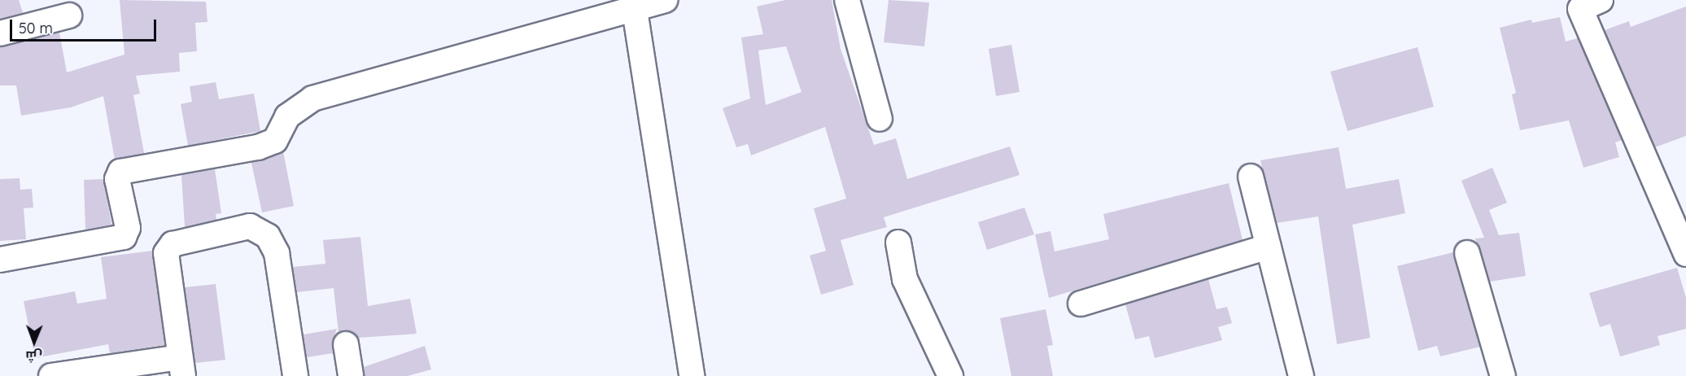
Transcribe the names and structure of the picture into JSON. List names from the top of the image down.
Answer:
{
  "scale_bar": "50 m",
  "north": "bottom"
}
